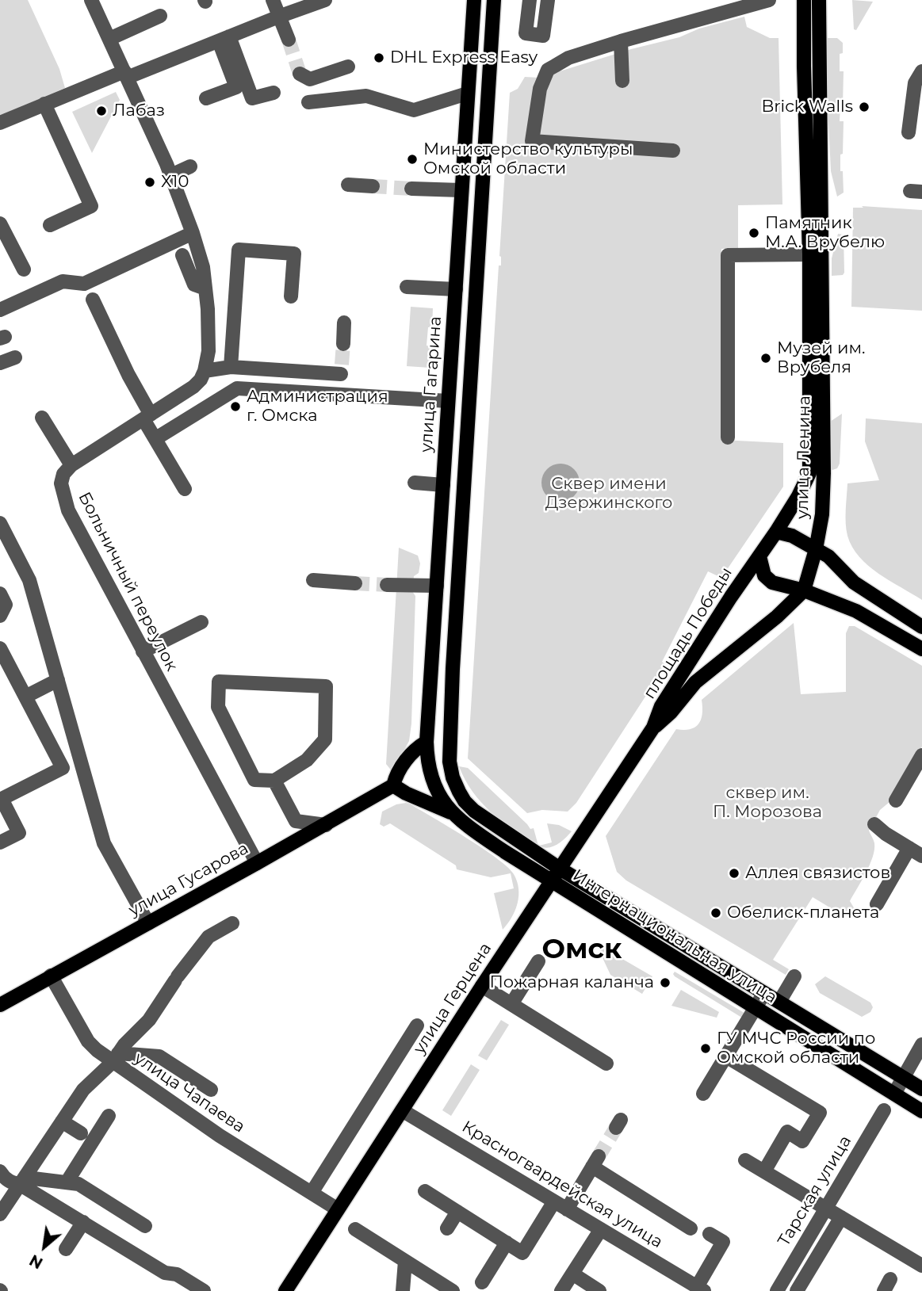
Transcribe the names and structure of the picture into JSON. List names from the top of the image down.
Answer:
{
  "streets": {
    "main road": [
      "улица Гагарина",
      "улица Ленина",
      "площадь Победы",
      "улица Гусарова",
      "Интернациональная улица",
      "улица Герцена"
    ],
    "street": [
      "Больничный переулок",
      "улица Чапаева",
      "Красногвардейская улица",
      "Тарская улица"
    ]
  },
  "crossings": [
    ["улица Гагарина", "Интернациональная улица"],
    ["улица Ленина", "площадь Победы"],
    ["Больничный переулок", "улица Гусарова"],
    ["площадь Победы", "улица Герцена"],
    ["улица Гусарова", "улица Чапаева"],
    ["Интернациональная улица", "улица Герцена"],
    ["улица Герцена", "улица Чапаева"],
    ["улица Герцена", "Красногвардейская улица"]
  ],
  "districts": ["Омск"],
  "parks": ["Сквер имени Дзержинского", "сквер им. П. Морозова"],
  "places": [
    "DHL Express Easy",
    "Brick Walls",
    "Лабаз",
    "Министерство культуры Омской области",
    "Х10",
    "Памятник М.А. Врубелю",
    "Музей им. Врубеля",
    "Администрация г. Омска",
    "Аллея связистов",
    "Обелиск-планета",
    "Пожарная каланча",
    "ГУ МЧС России по Омской области"
  ],
  "north": "bottom left"
}
